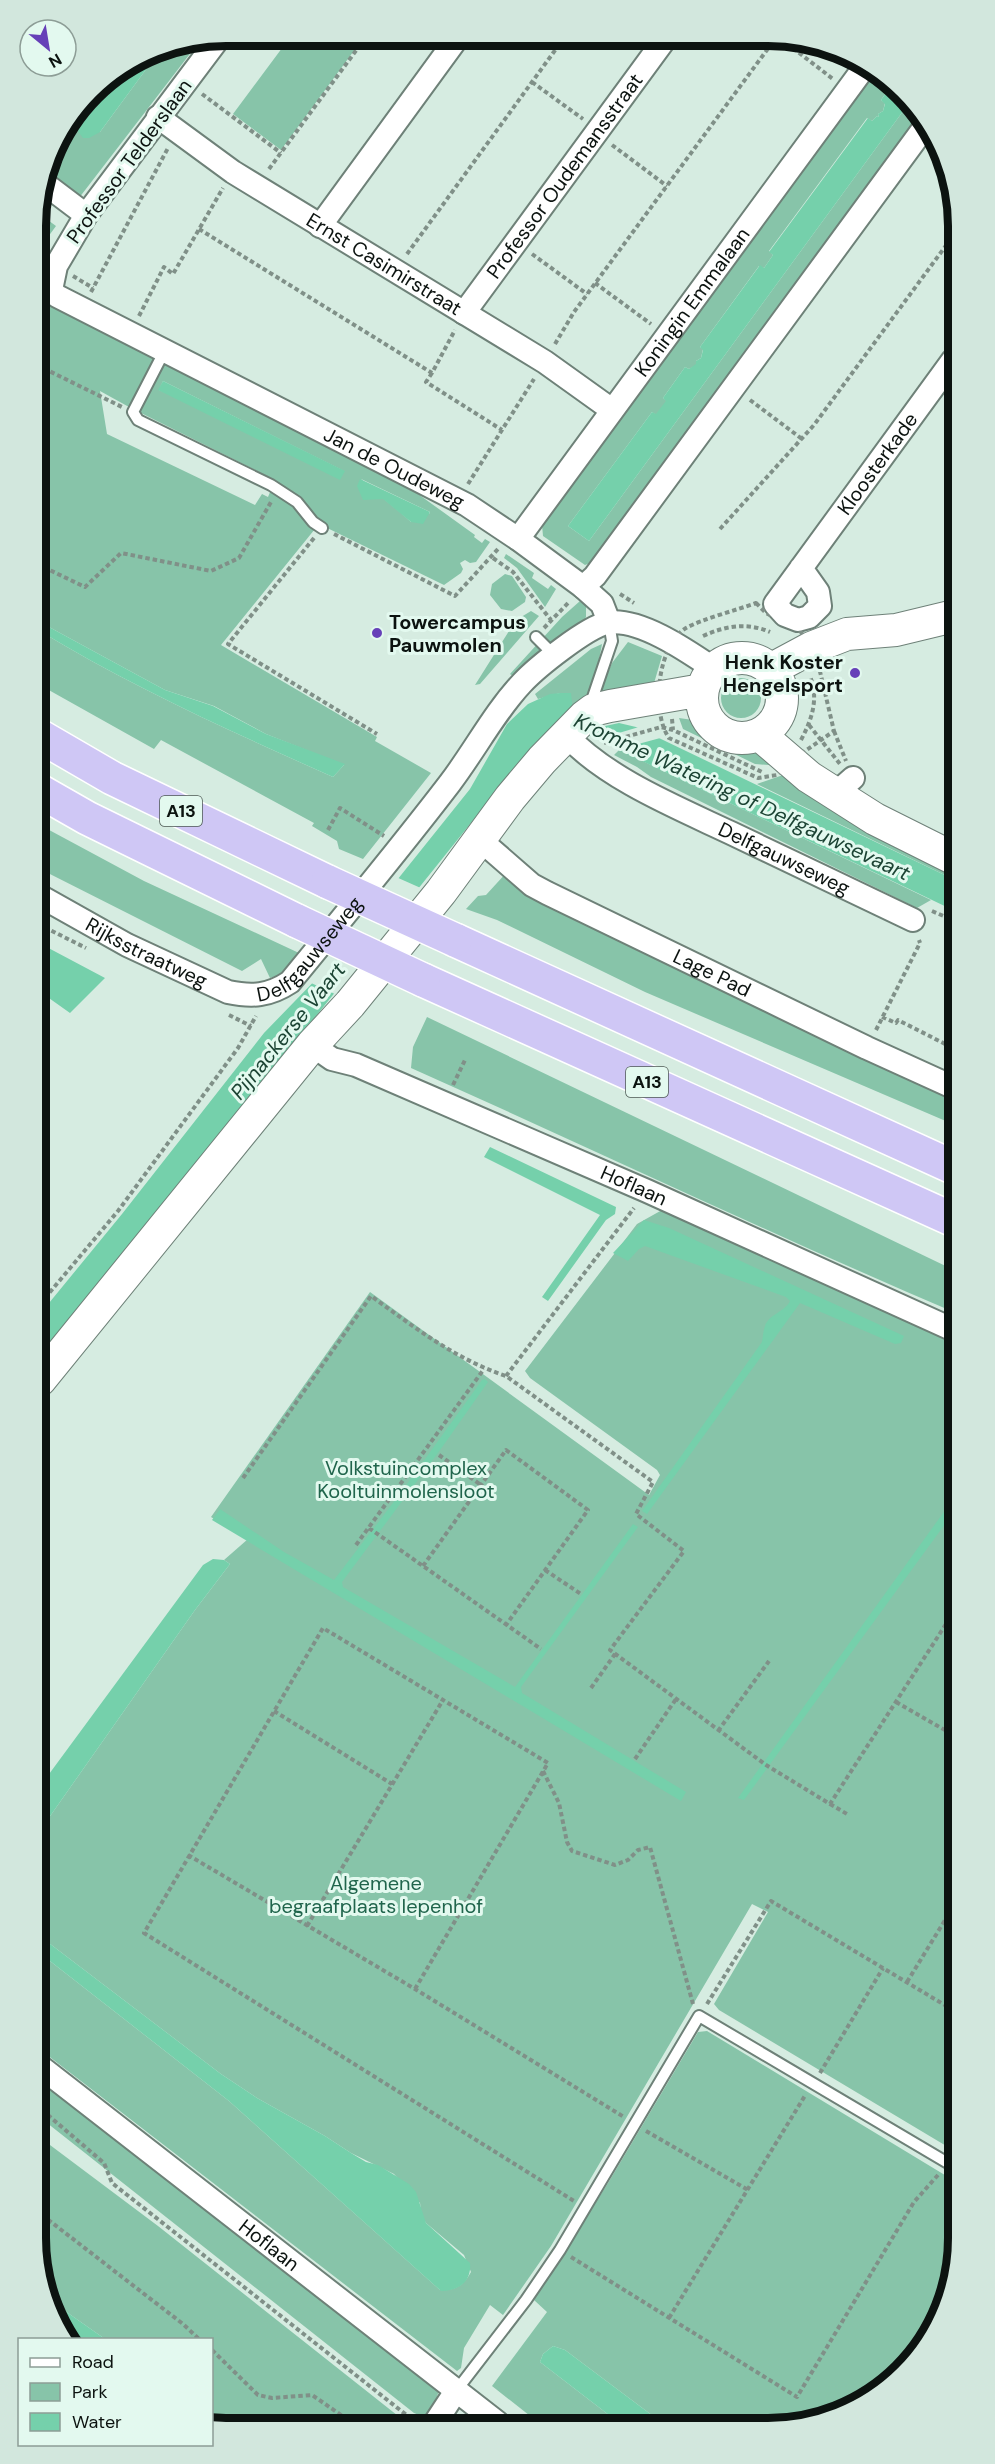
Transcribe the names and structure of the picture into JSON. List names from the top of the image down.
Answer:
{
  "streets": {
    "highway": ["A13"],
    "street": [
      "Professor Telderslaan",
      "Professor Oudemansstraat",
      "Ernst Casimirstraat",
      "Koningin Emmalaan",
      "Kloosterkade",
      "Jan de Oudeweg",
      "Delfgauwseweg",
      "Rijksstraatweg",
      "Lage Pad",
      "Hoflaan"
    ]
  },
  "crossings": [
    ["Professor Telderslaan", "Ernst Casimirstraat"],
    ["Professor Telderslaan", "Jan de Oudeweg"],
    ["Professor Oudemansstraat", "Ernst Casimirstraat"],
    ["Ernst Casimirstraat", "Koningin Emmalaan"],
    ["Koningin Emmalaan", "Jan de Oudeweg"],
    ["Jan de Oudeweg", "Delfgauwseweg"],
    ["Delfgauwseweg", "Rijksstraatweg"]
  ],
  "water": ["Kromme Watering of Delfgauwsevaart", "Pijnackerse Vaart"],
  "parks": ["Volkstuincomplex Kooltuinmolensloot", "Algemene begraafplaats Iepenhof"],
  "places": ["Towercampus Pauwmolen", "Henk Koster Hengelsport"],
  "legend": ["Road", "Park", "Water"],
  "north": "bottom right"
}
